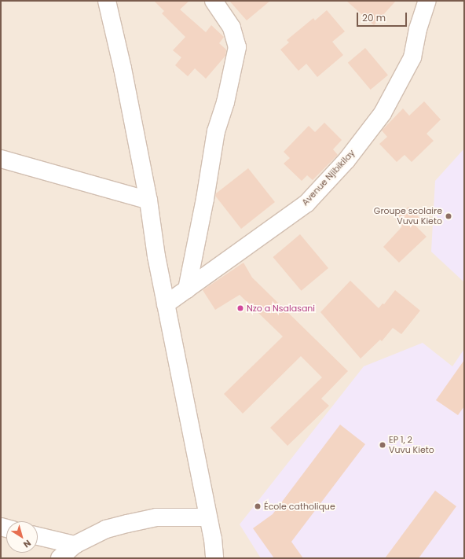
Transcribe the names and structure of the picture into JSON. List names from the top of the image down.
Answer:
{
  "streets": {
    "street": ["Avenue Njibikilay"]
  },
  "places": [
    "Groupe scolaire Vuvu Kieto",
    "Nzo a Nsalasani",
    "EP 1, 2 Vuvu Kieto",
    "École catholique"
  ],
  "scale_bar": "20 m",
  "north": "bottom right"
}
